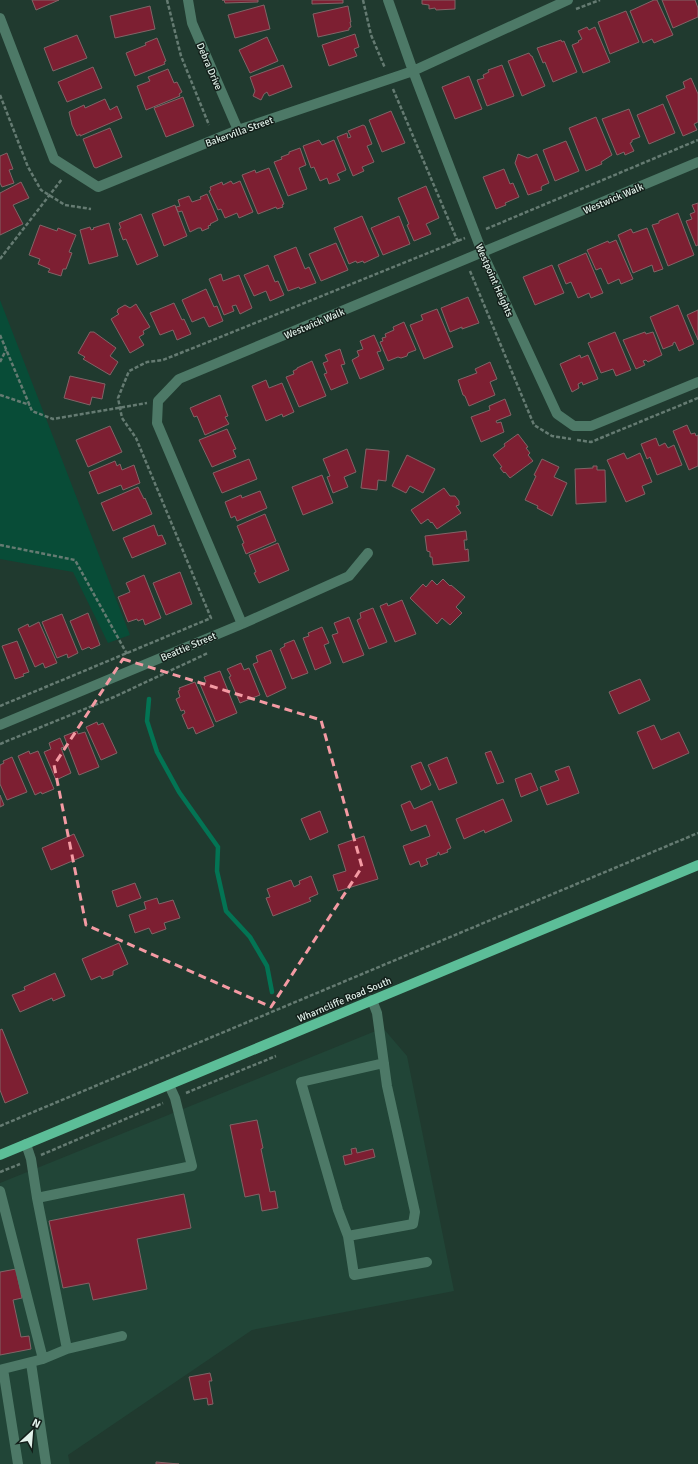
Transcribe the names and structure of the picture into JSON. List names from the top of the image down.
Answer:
{
  "streets": {
    "main road": ["Wharncliffe Road South"],
    "street": [
      "Debra Drive",
      "Bakervilla Street",
      "Westwick Walk",
      "Westpoint Heights",
      "Beattie Street"
    ]
  },
  "crossings": [
    ["Debra Drive", "Bakervilla Street"],
    ["Bakervilla Street", "Westpoint Heights"],
    ["Westwick Walk", "Westpoint Heights"]
  ],
  "north": "top right"
}
